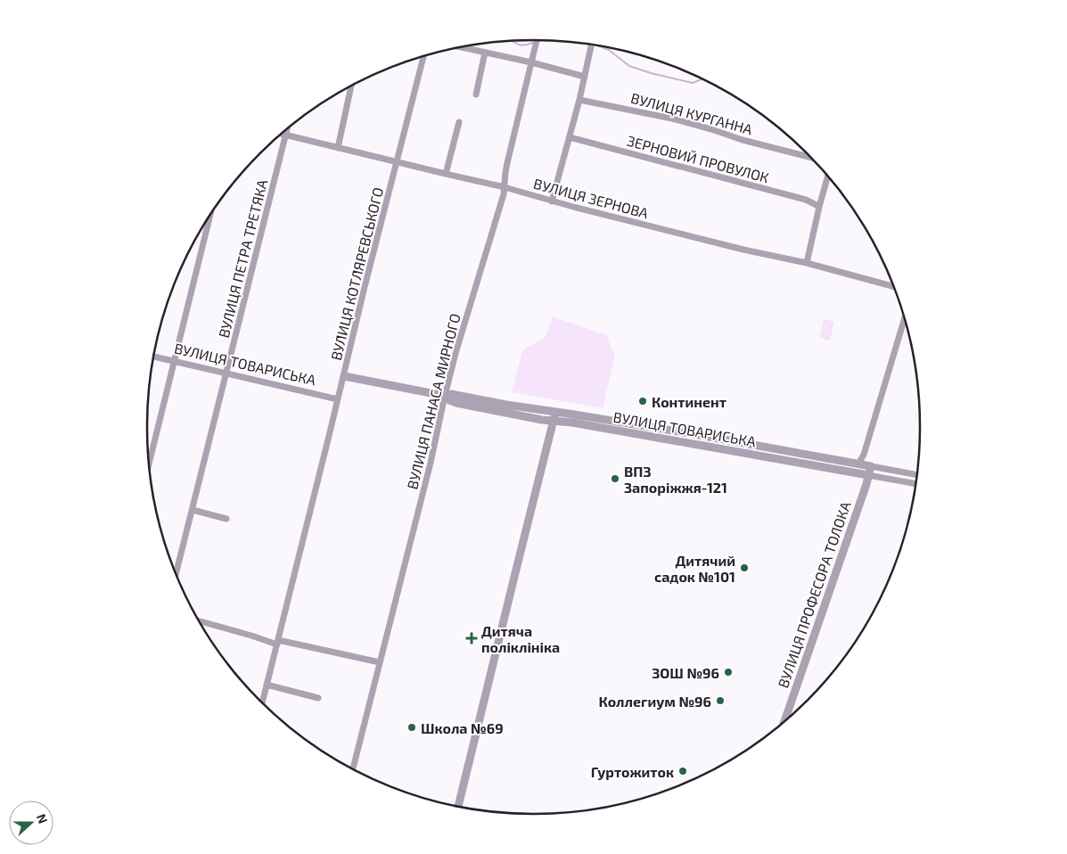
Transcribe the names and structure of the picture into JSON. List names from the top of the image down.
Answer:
{
  "streets": {
    "street": [
      "ВУЛИЦЯ КУРГАННА",
      "ЗЕРНОВИЙ ПРОВУЛОК",
      "ВУЛИЦЯ ЗЕРНОВА",
      "ВУЛИЦЯ ПЕТРА ТРЕТЯКА",
      "ВУЛИЦЯ КОТЛЯРЕВСЬКОГО",
      "ВУЛИЦЯ ТОВАРИСЬКА",
      "ВУЛИЦЯ ПАНАСА МИРНОГО",
      "ВУЛИЦЯ ПРОФЕСОРА ТОЛОКА"
    ]
  },
  "crossings": [
    ["ВУЛИЦЯ ЗЕРНОВА", "ВУЛИЦЯ ПЕТРА ТРЕТЯКА"],
    ["ВУЛИЦЯ ЗЕРНОВА", "ВУЛИЦЯ КОТЛЯРЕВСЬКОГО"],
    ["ВУЛИЦЯ ЗЕРНОВА", "ВУЛИЦЯ ПАНАСА МИРНОГО"],
    ["ВУЛИЦЯ ПЕТРА ТРЕТЯКА", "ВУЛИЦЯ ТОВАРИСЬКА"],
    ["ВУЛИЦЯ КОТЛЯРЕВСЬКОГО", "ВУЛИЦЯ ТОВАРИСЬКА"],
    ["ВУЛИЦЯ ТОВАРИСЬКА", "ВУЛИЦЯ ПАНАСА МИРНОГО"],
    ["ВУЛИЦЯ ТОВАРИСЬКА", "ВУЛИЦЯ ПРОФЕСОРА ТОЛОКА"]
  ],
  "places": {
    "other": [
      "Континент",
      "ВПЗ Запоріжжя-121",
      "Дитячий садок №101",
      "ЗОШ №96",
      "Коллегиум №96",
      "Школа №69",
      "Гуртожиток"
    ],
    "health": ["Дитяча поліклініка"]
  },
  "north": "right"
}
